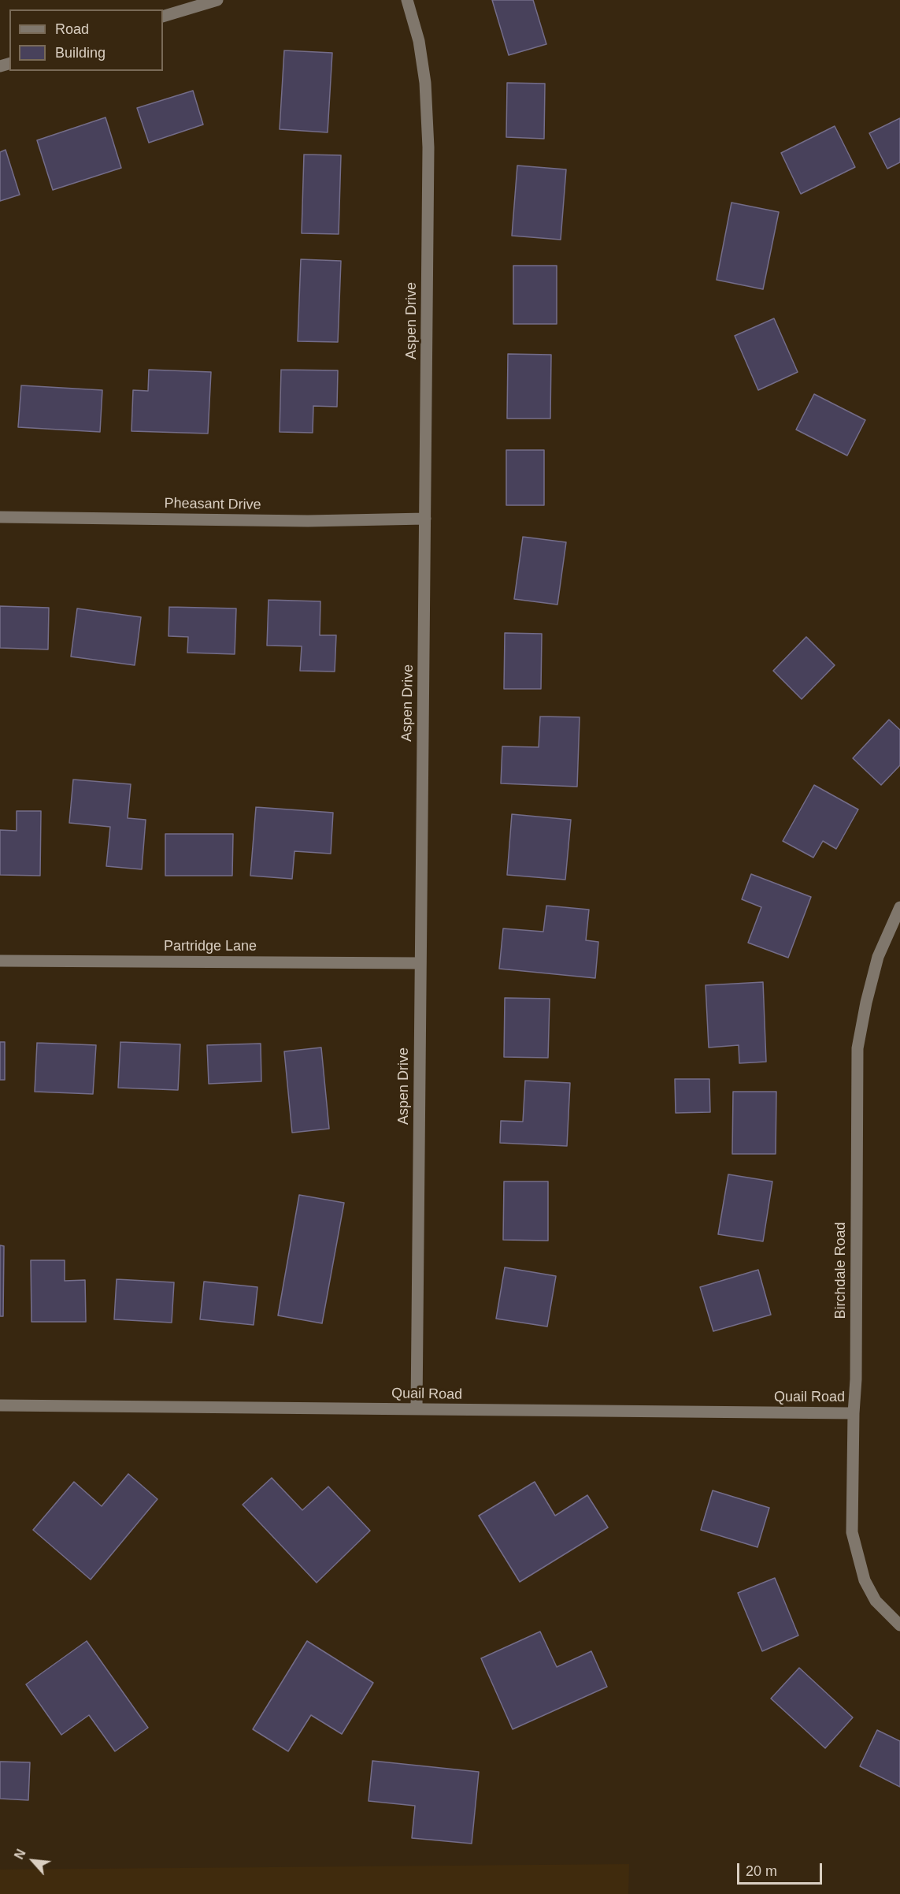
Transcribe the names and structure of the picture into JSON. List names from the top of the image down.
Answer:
{
  "streets": {
    "street": [
      "Aspen Drive",
      "Pheasant Drive",
      "Partridge Lane",
      "Birchdale Road",
      "Quail Road"
    ]
  },
  "crossings": [
    ["Aspen Drive", "Pheasant Drive"],
    ["Aspen Drive", "Partridge Lane"],
    ["Aspen Drive", "Quail Road"],
    ["Birchdale Road", "Quail Road"]
  ],
  "legend": ["Road", "Building"],
  "scale_bar": "20 m",
  "north": "top left"
}
